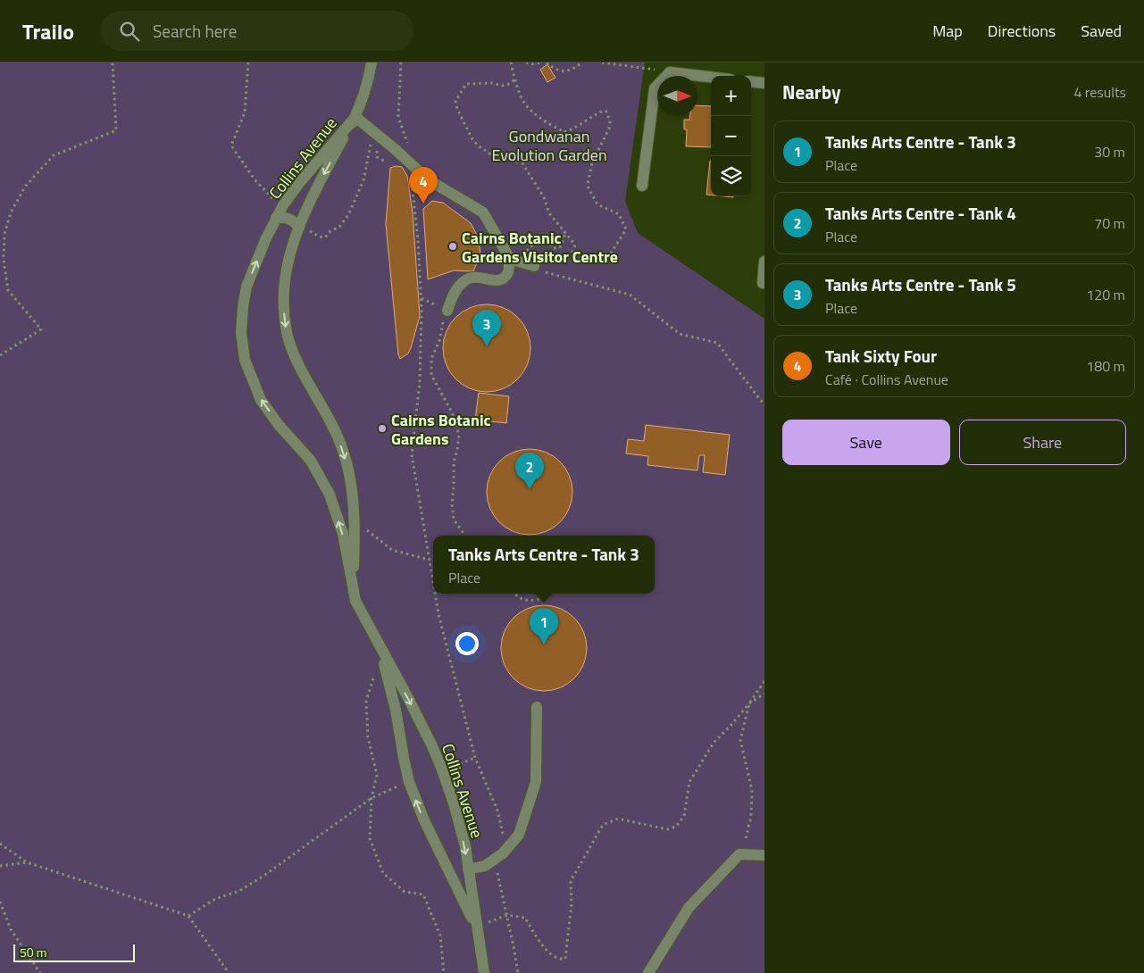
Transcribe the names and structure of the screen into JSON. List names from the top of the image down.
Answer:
{
  "streets": {
    "street": ["Collins Avenue"]
  },
  "parks": ["Gondwanan Evolution Garden"],
  "places": ["Cairns Botanic Gardens Visitor Centre", "Cairns Botanic Gardens"],
  "scale_bar": "50 m",
  "north": "right",
  "page": {
    "header": "Trailo",
    "search": "Search here",
    "nav": ["Map", "Directions", "Saved"],
    "heading": ["Nearby", "4 results"],
    "map_buttons": ["+", "−"],
    "list": [
      {
        "mark": "1",
        "name": "Tanks Arts Centre - Tank 3",
        "note": "Place",
        "value": "30 m"
      },
      {
        "mark": "2",
        "name": "Tanks Arts Centre - Tank 4",
        "note": "Place",
        "value": "70 m"
      },
      {
        "mark": "3",
        "name": "Tanks Arts Centre - Tank 5",
        "note": "Place",
        "value": "120 m"
      },
      {
        "mark": "4",
        "name": "Tank Sixty Four",
        "note": "Café · Collins Avenue",
        "value": "180 m"
      }
    ],
    "pins": [
      "4",
      "3",
      "2",
      "1"
    ],
    "buttons": ["Save", "Share"],
    "popup": ["Tanks Arts Centre - Tank 3", "Place"],
    "scale": "50 m"
  }
}
